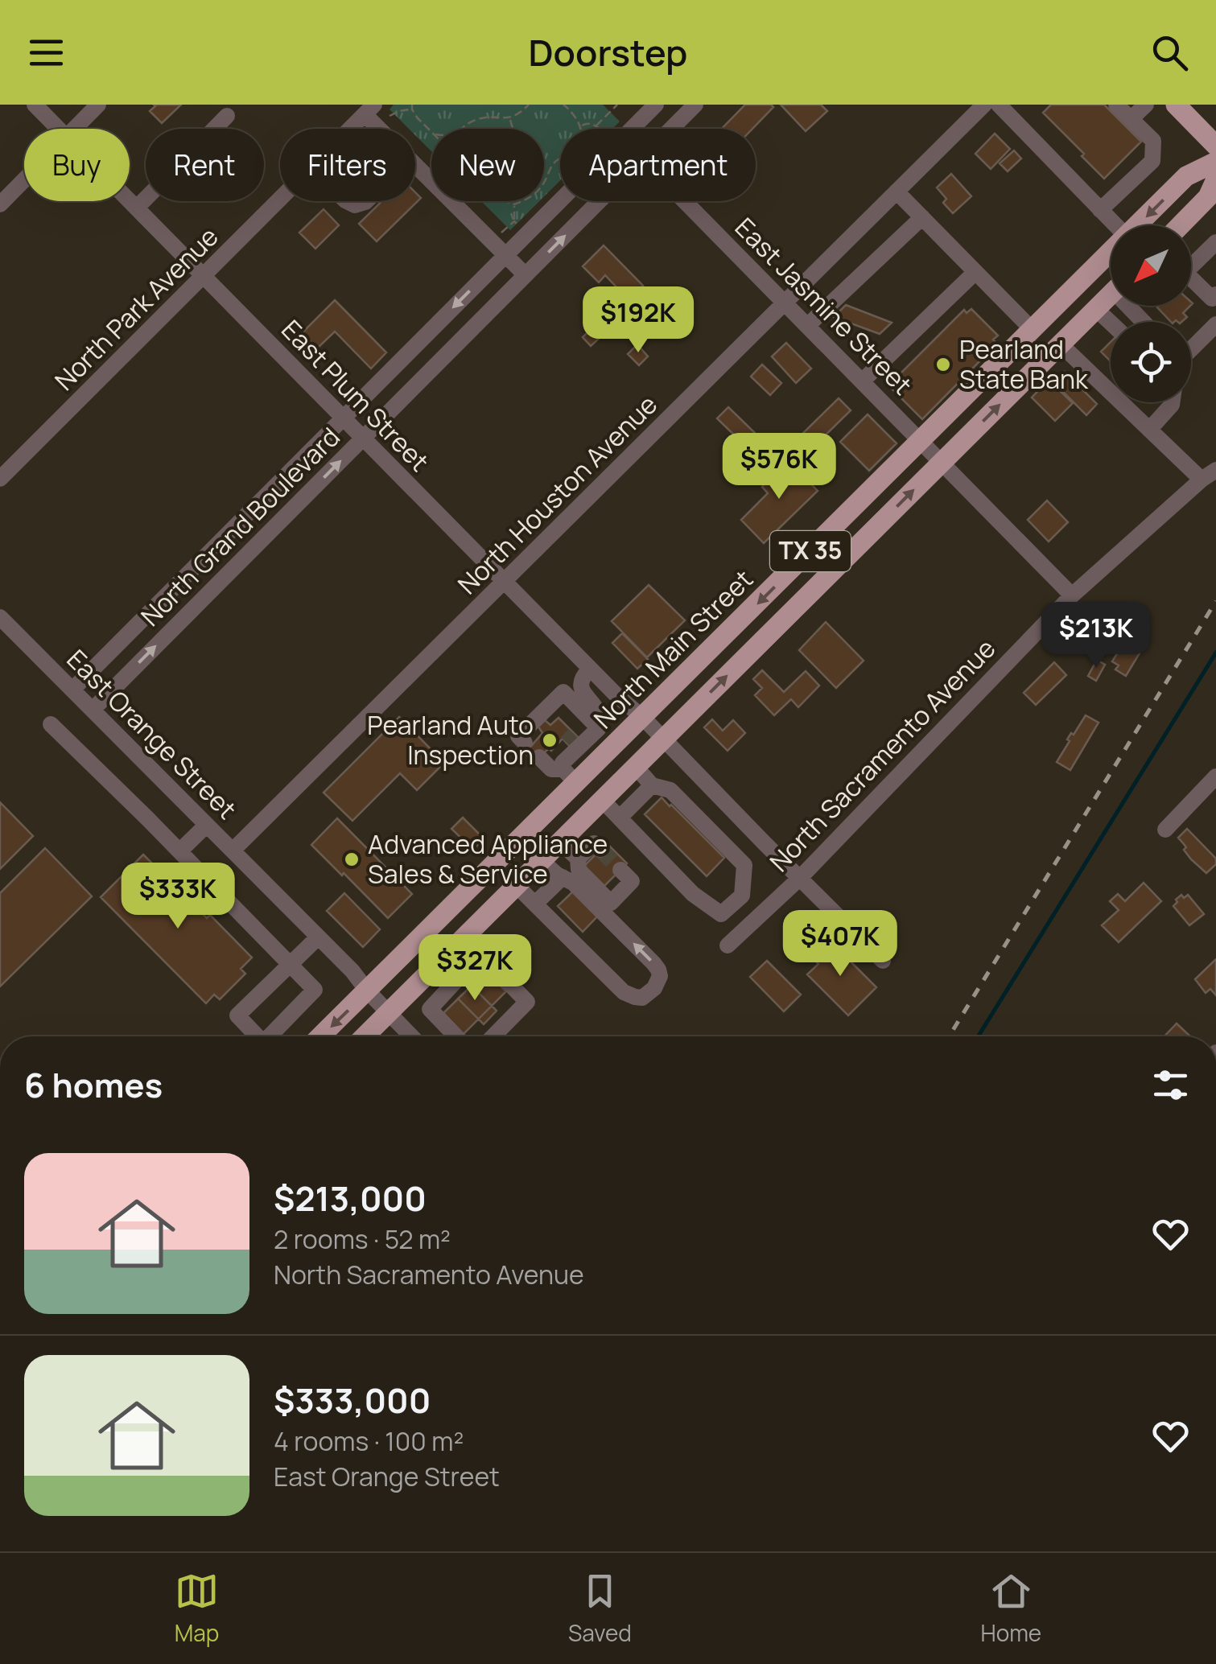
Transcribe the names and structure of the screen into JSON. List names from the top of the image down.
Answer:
{
  "streets": {
    "main road": ["TX 35", "North Main Street"],
    "street": [
      "East Jasmine Street",
      "North Park Avenue",
      "East Plum Street",
      "North Houston Avenue",
      "North Grand Boulevard",
      "East Orange Street",
      "North Sacramento Avenue"
    ]
  },
  "crossings": [
    ["East Jasmine Street", "North Houston Avenue"],
    ["East Jasmine Street", "TX 35"],
    ["East Jasmine Street", "North Main Street"],
    ["East Jasmine Street", "North Sacramento Avenue"],
    ["North Park Avenue", "East Plum Street"],
    ["East Plum Street", "North Houston Avenue"],
    ["East Plum Street", "North Grand Boulevard"],
    ["East Plum Street", "TX 35"],
    ["East Plum Street", "North Main Street"],
    ["East Plum Street", "North Sacramento Avenue"],
    ["North Houston Avenue", "East Orange Street"],
    ["North Grand Boulevard", "East Orange Street"],
    ["TX 35", "East Orange Street"],
    ["North Main Street", "East Orange Street"]
  ],
  "places": ["Pearland State Bank", "Pearland Auto Inspection", "Advanced Appliance Sales & Service"],
  "north": "bottom left",
  "page": {
    "header": "Doorstep",
    "chip": [
      "Buy",
      "Rent",
      "Filters",
      "New",
      "Apartment"
    ],
    "price": [
      "$192K",
      "$576K",
      "$213K",
      "$333K",
      "$407K",
      "$327K"
    ],
    "heading": "6 homes",
    "list": [
      {
        "name": "$213,000",
        "note": "2 rooms · 52 m² · North Sacramento Avenue"
      },
      {
        "name": "$333,000",
        "note": "4 rooms · 100 m² · East Orange Street"
      }
    ],
    "tabs": ["Map", "Saved", "Home"]
  }
}
